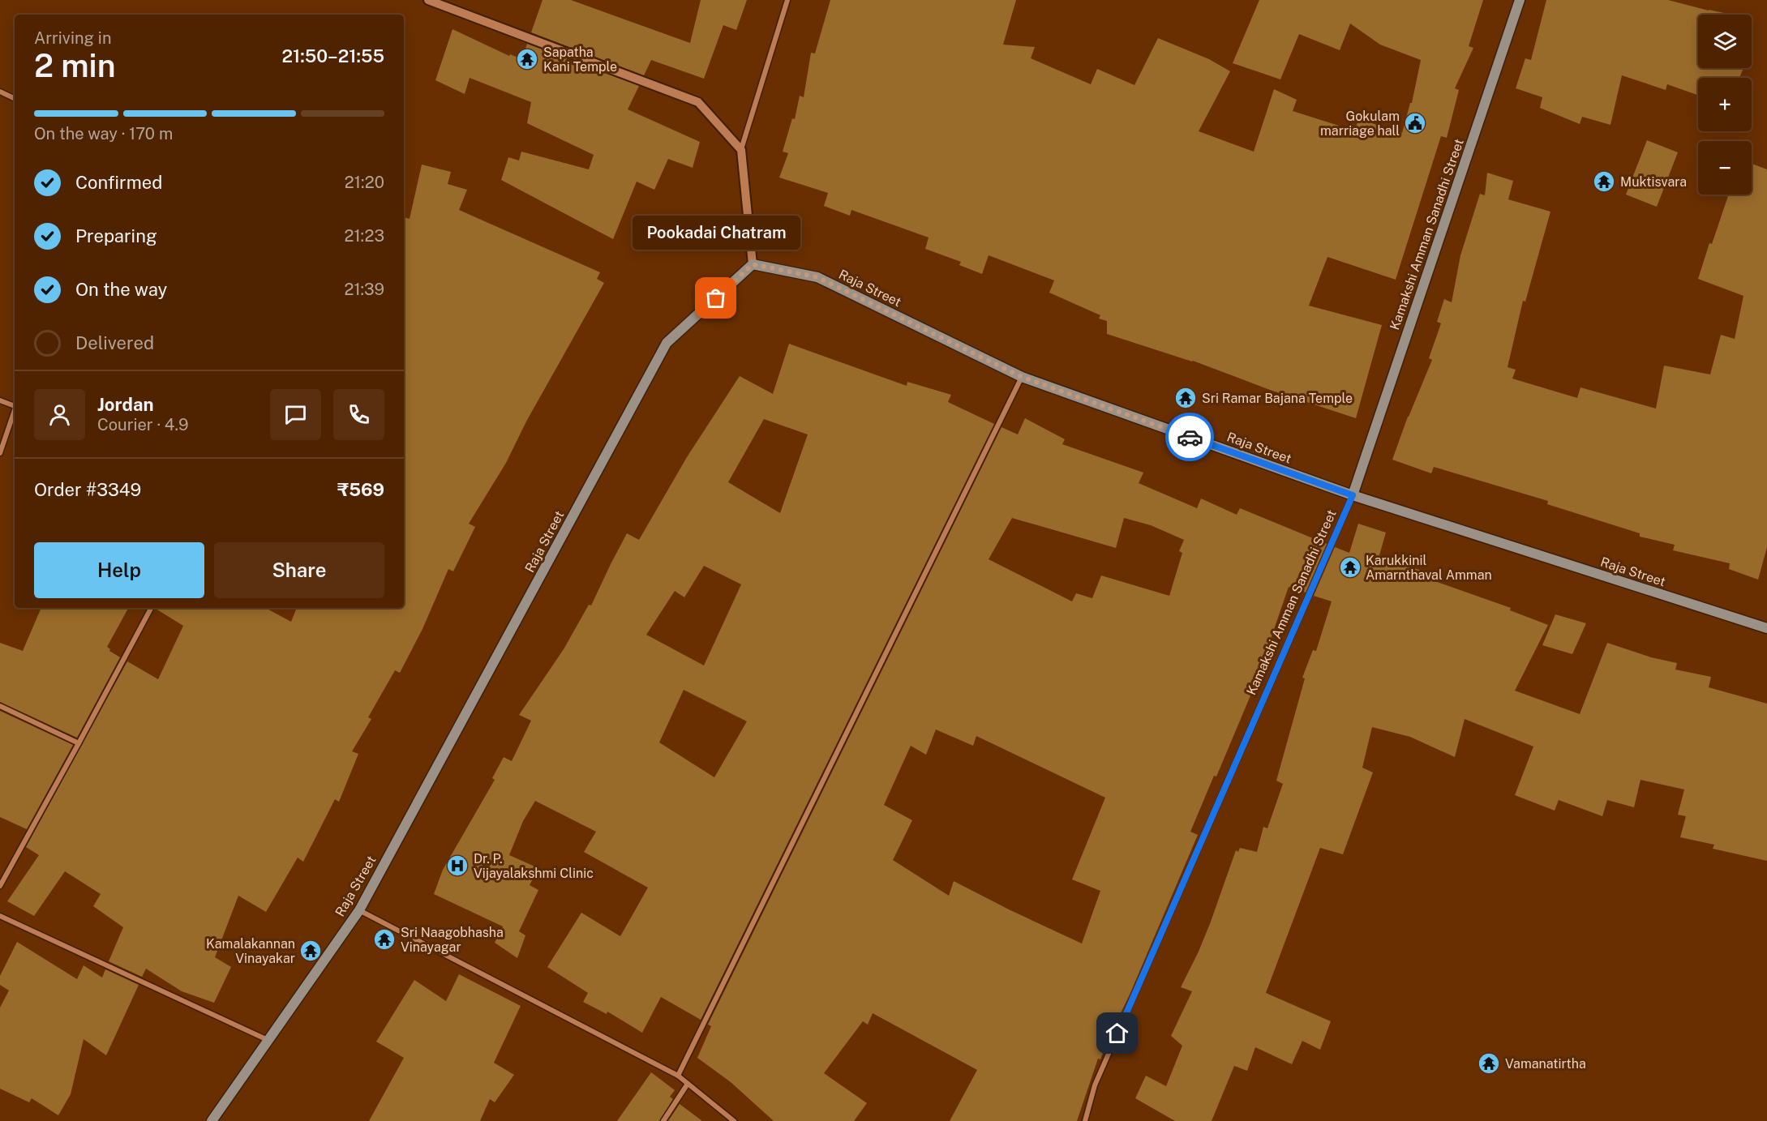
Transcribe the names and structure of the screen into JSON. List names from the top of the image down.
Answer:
{
  "streets": {
    "main road": ["Kamakshi Amman Sanadhi Street", "Raja Street"]
  },
  "crossings": [
    ["Kamakshi Amman Sanadhi Street", "Raja Street"]
  ],
  "places": {
    "temple": [
      "Sapatha Kani Temple",
      "Muktisvara",
      "Sri Ramar Bajana Temple",
      "Karukkinil Amarnthaval Amman",
      "Sri Naagobhasha Vinayagar",
      "Kamalakannan Vinayakar",
      "Vamanatirtha"
    ],
    "public building": ["Gokulam marriage hall"],
    "other": ["Pookadai Chatram"],
    "hospital": ["Dr. P. Vijayalakshmi Clinic"]
  },
  "page": {
    "map_buttons": ["+", "−"],
    "heading": ["2 min", "Arriving in", "21:50–21:55"],
    "panel": [
      "Jordan",
      "Courier · 4.9",
      "Order #3349",
      "₹569"
    ],
    "bar": "On the way · 170 m",
    "list": [
      ["Confirmed", "21:20"],
      ["Preparing", "21:23"],
      ["On the way", "21:39"],
      "Delivered"
    ],
    "bubble": "Pookadai Chatram",
    "buttons": ["Help", "Share"]
  }
}
